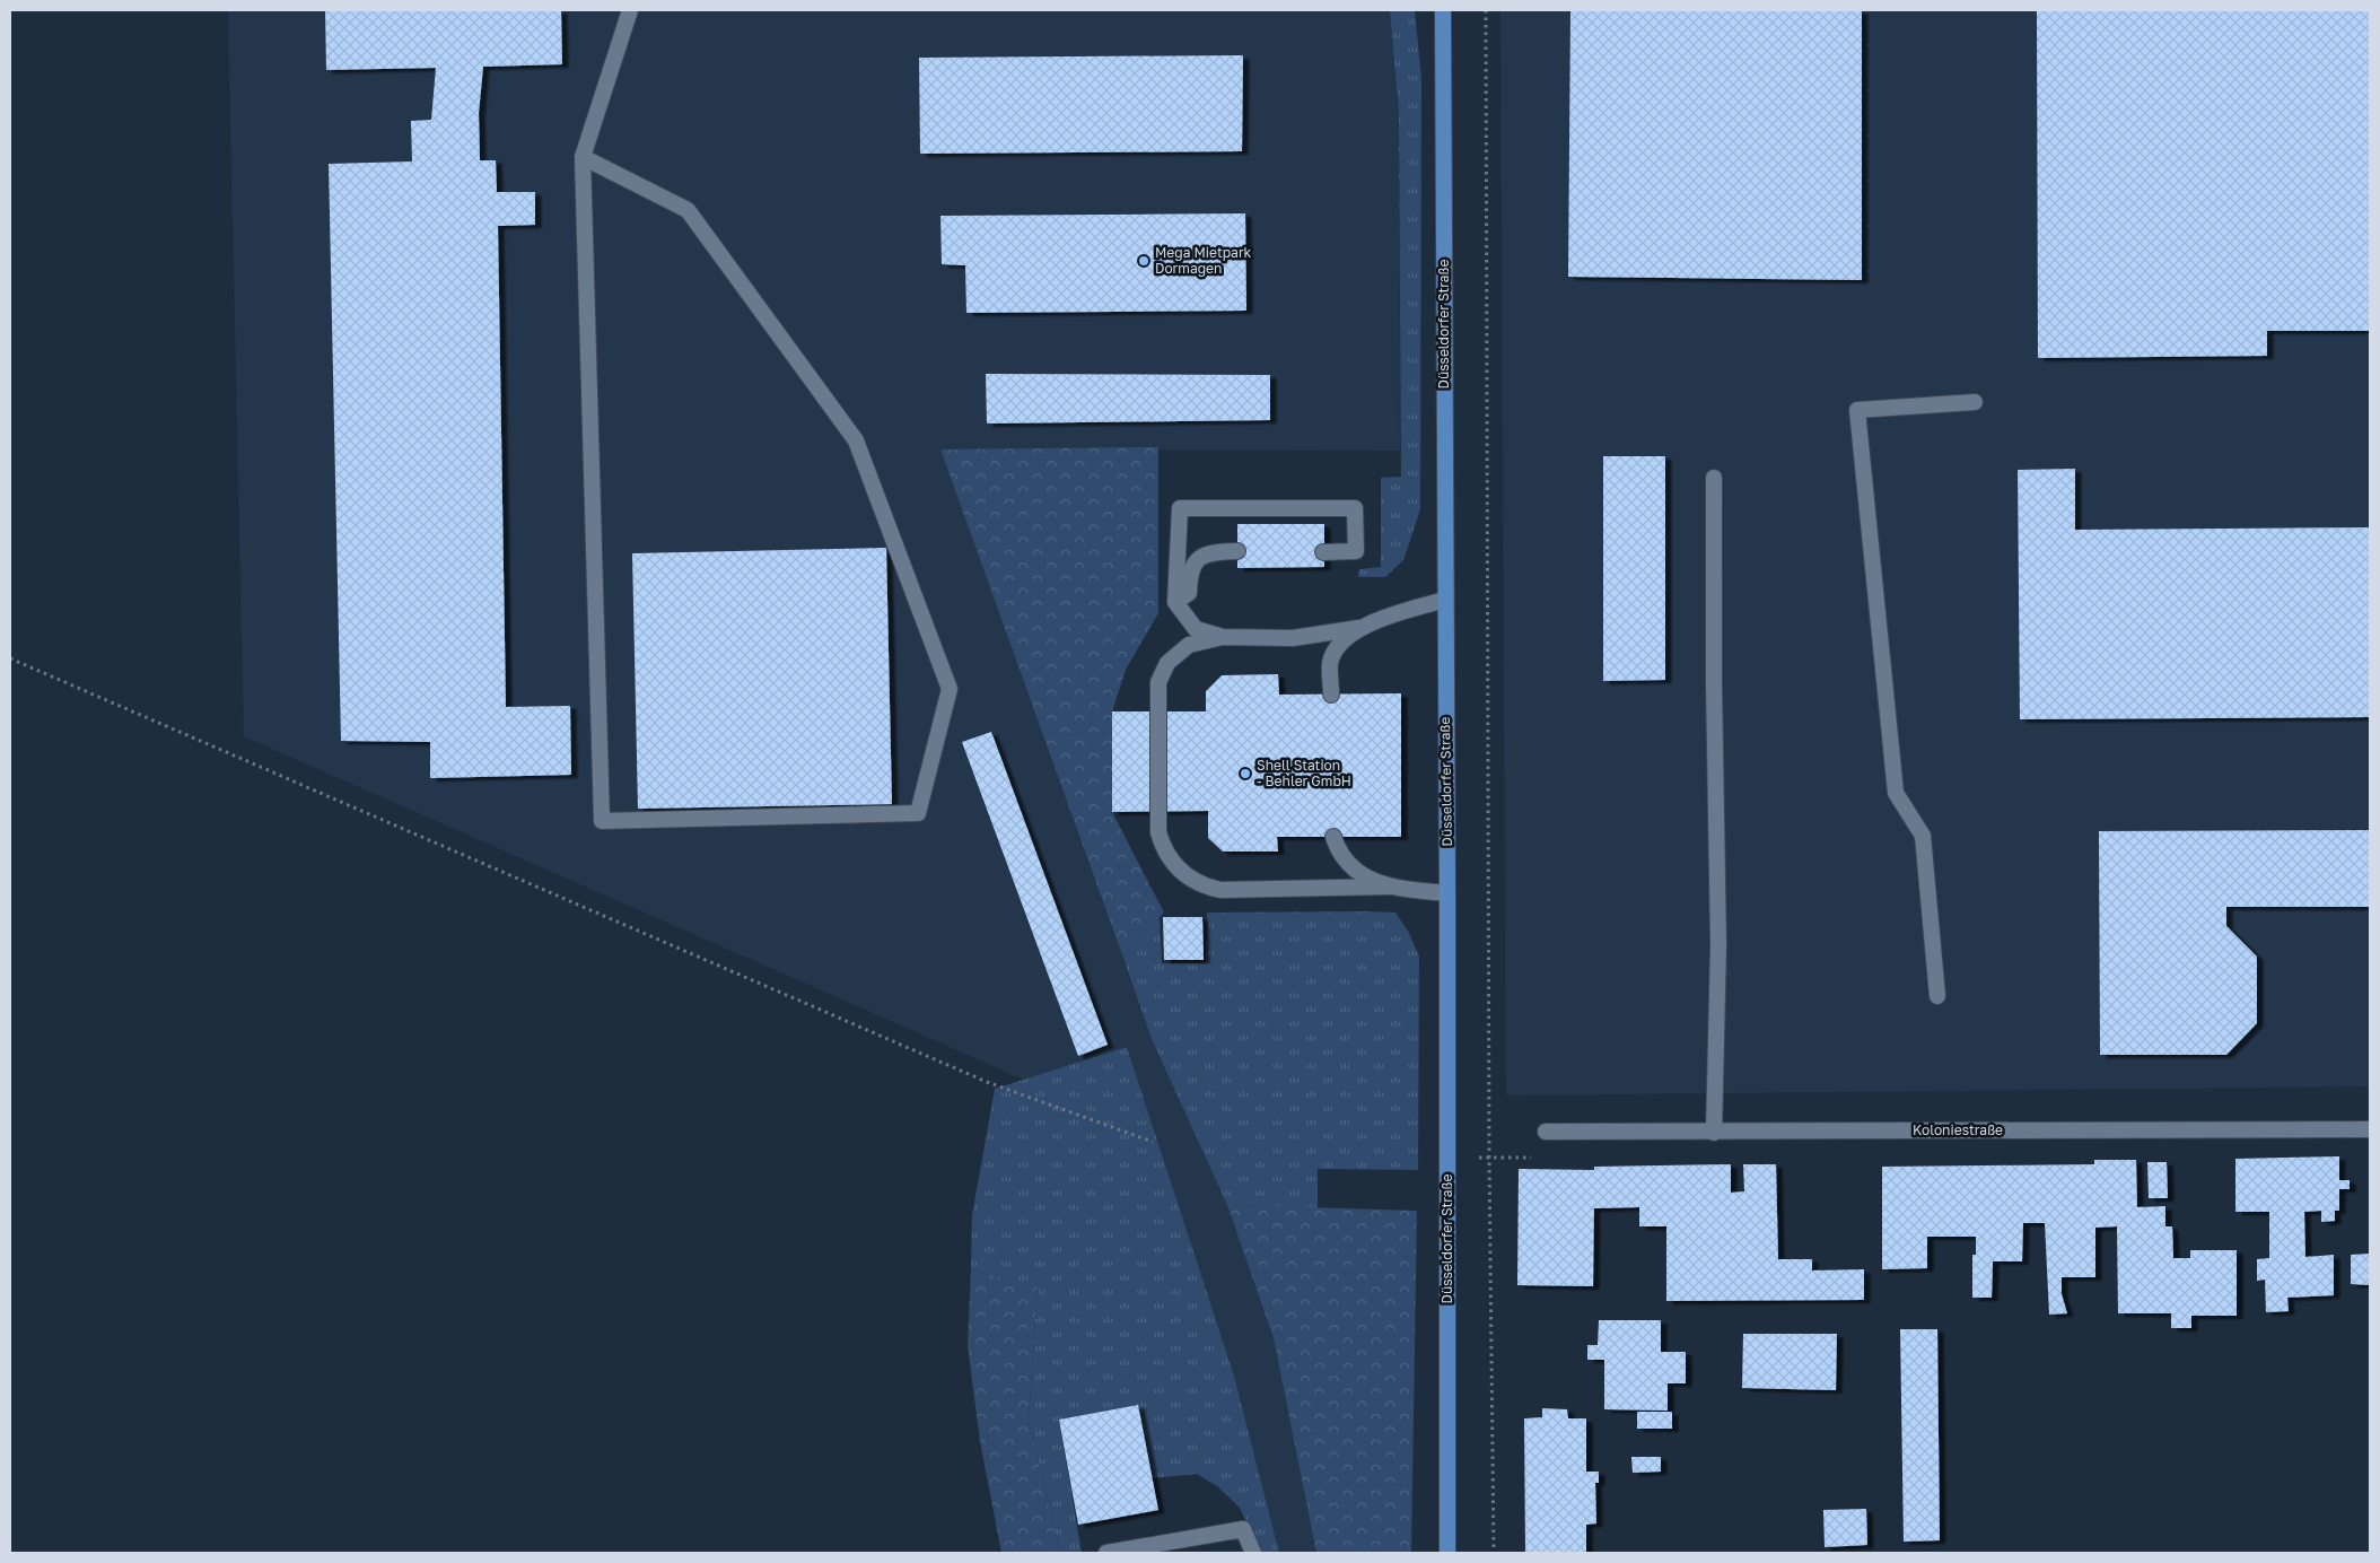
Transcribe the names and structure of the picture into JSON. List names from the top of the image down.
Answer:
{
  "streets": {
    "main road": ["Düsseldorfer Straße"],
    "street": ["Koloniestraße"]
  },
  "places": ["Mega Mietpark Dormagen", "Shell Station - Behler GmbH"]
}
